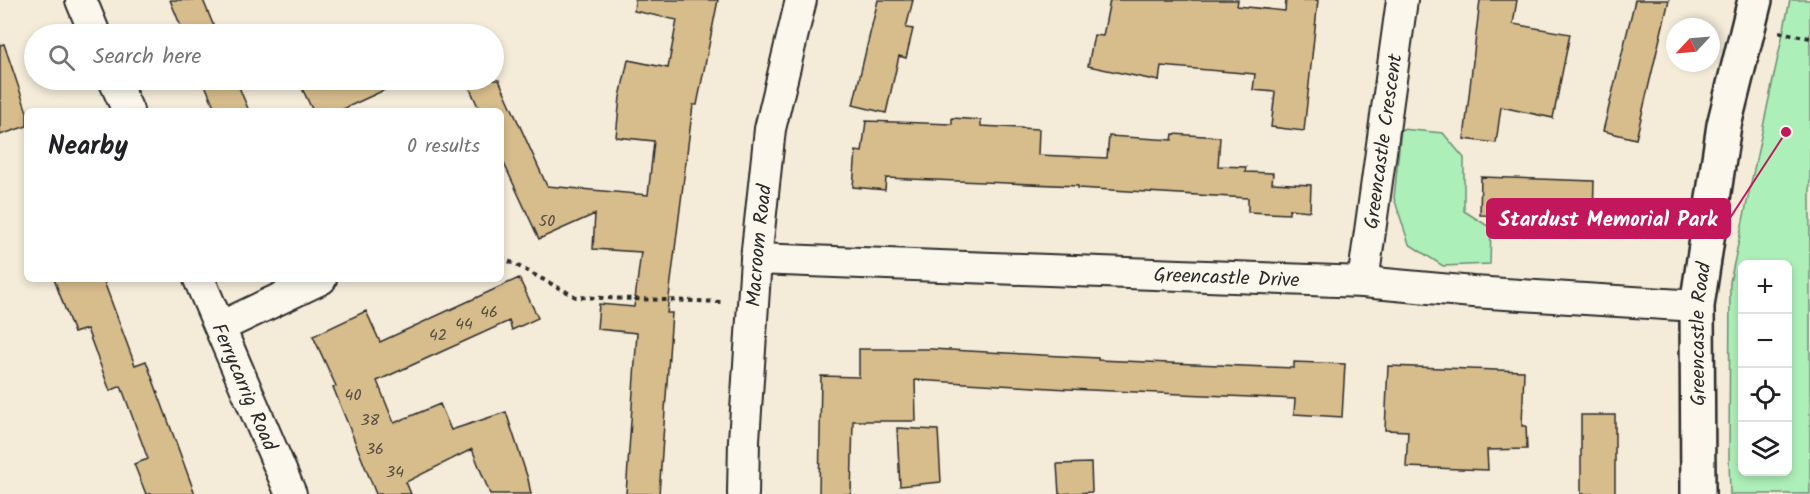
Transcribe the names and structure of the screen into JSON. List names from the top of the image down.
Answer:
{
  "streets": {
    "street": [
      "Greencastle Crescent",
      "Macroom Road",
      "Greencastle Drive",
      "Greencastle Road",
      "Ferrycarrig Road"
    ]
  },
  "crossings": [
    ["Greencastle Crescent", "Greencastle Drive"],
    ["Macroom Road", "Greencastle Drive"],
    ["Greencastle Drive", "Greencastle Road"]
  ],
  "places": ["Stardust Memorial Park"],
  "house_numbers": [
    "50",
    "46",
    "44",
    "42",
    "40",
    "38",
    "36",
    "34"
  ],
  "north": "bottom left",
  "page": {
    "search": "Search here",
    "heading": ["Nearby", "0 results"],
    "map_buttons": ["+", "−"]
  }
}
